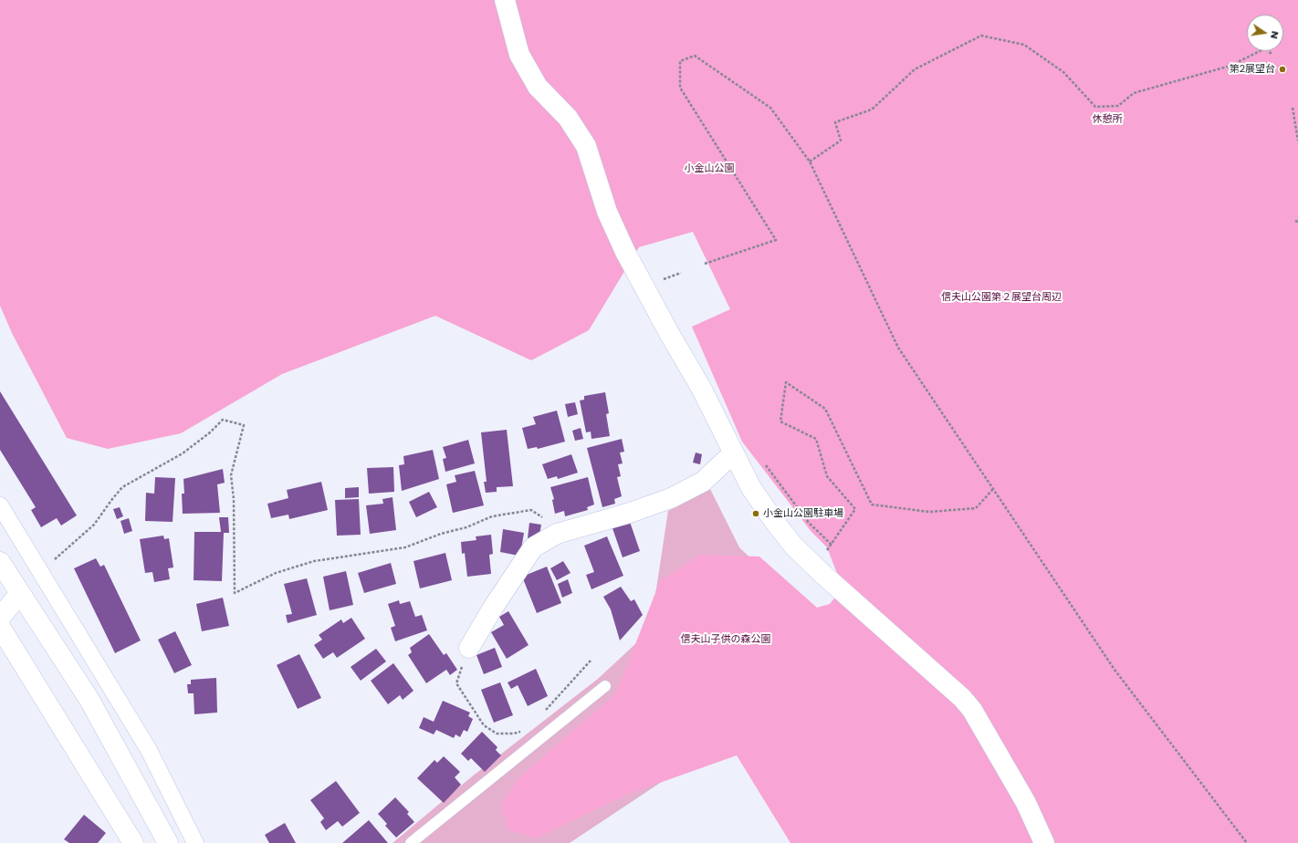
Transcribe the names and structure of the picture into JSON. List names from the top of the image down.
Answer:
{
  "parks": [
    "休憩所",
    "小金山公園",
    "信夫山公園第２展望台周辺",
    "信夫山子供の森公園"
  ],
  "places": ["第2展望台", "小金山公園駐車場"],
  "north": "right"
}
